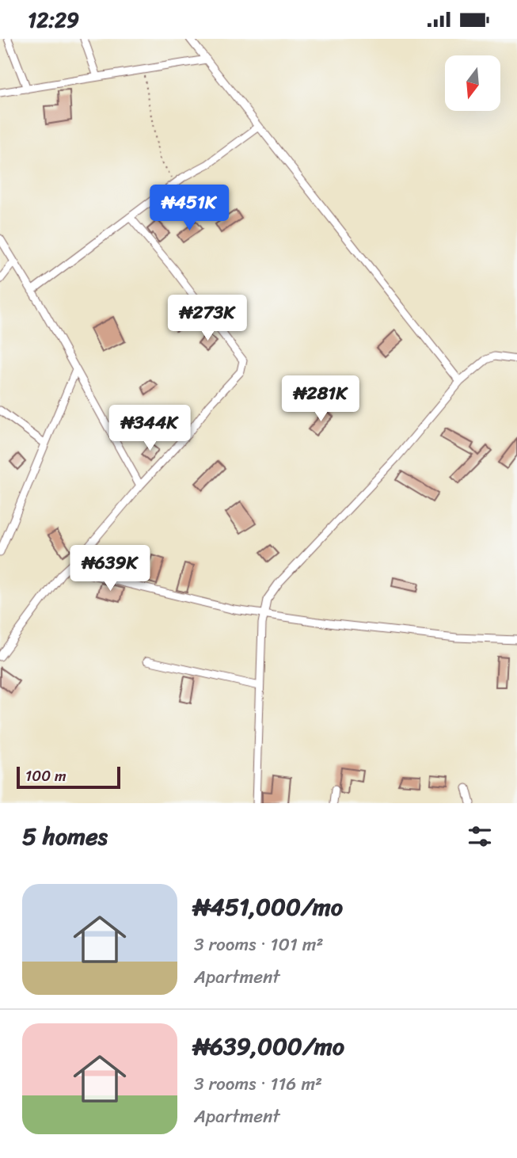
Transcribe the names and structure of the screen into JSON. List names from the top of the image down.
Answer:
{
  "scale_bar": "100 m",
  "north": "bottom",
  "page": {
    "status": "12:29",
    "price": [
      "₦451K",
      "₦273K",
      "₦281K",
      "₦344K",
      "₦639K"
    ],
    "scale": "100 m",
    "heading": "5 homes",
    "list": [
      {
        "name": "₦451,000/mo",
        "note": "3 rooms · 101 m² · Apartment"
      },
      {
        "name": "₦639,000/mo",
        "note": "3 rooms · 116 m² · Apartment"
      }
    ]
  }
}
